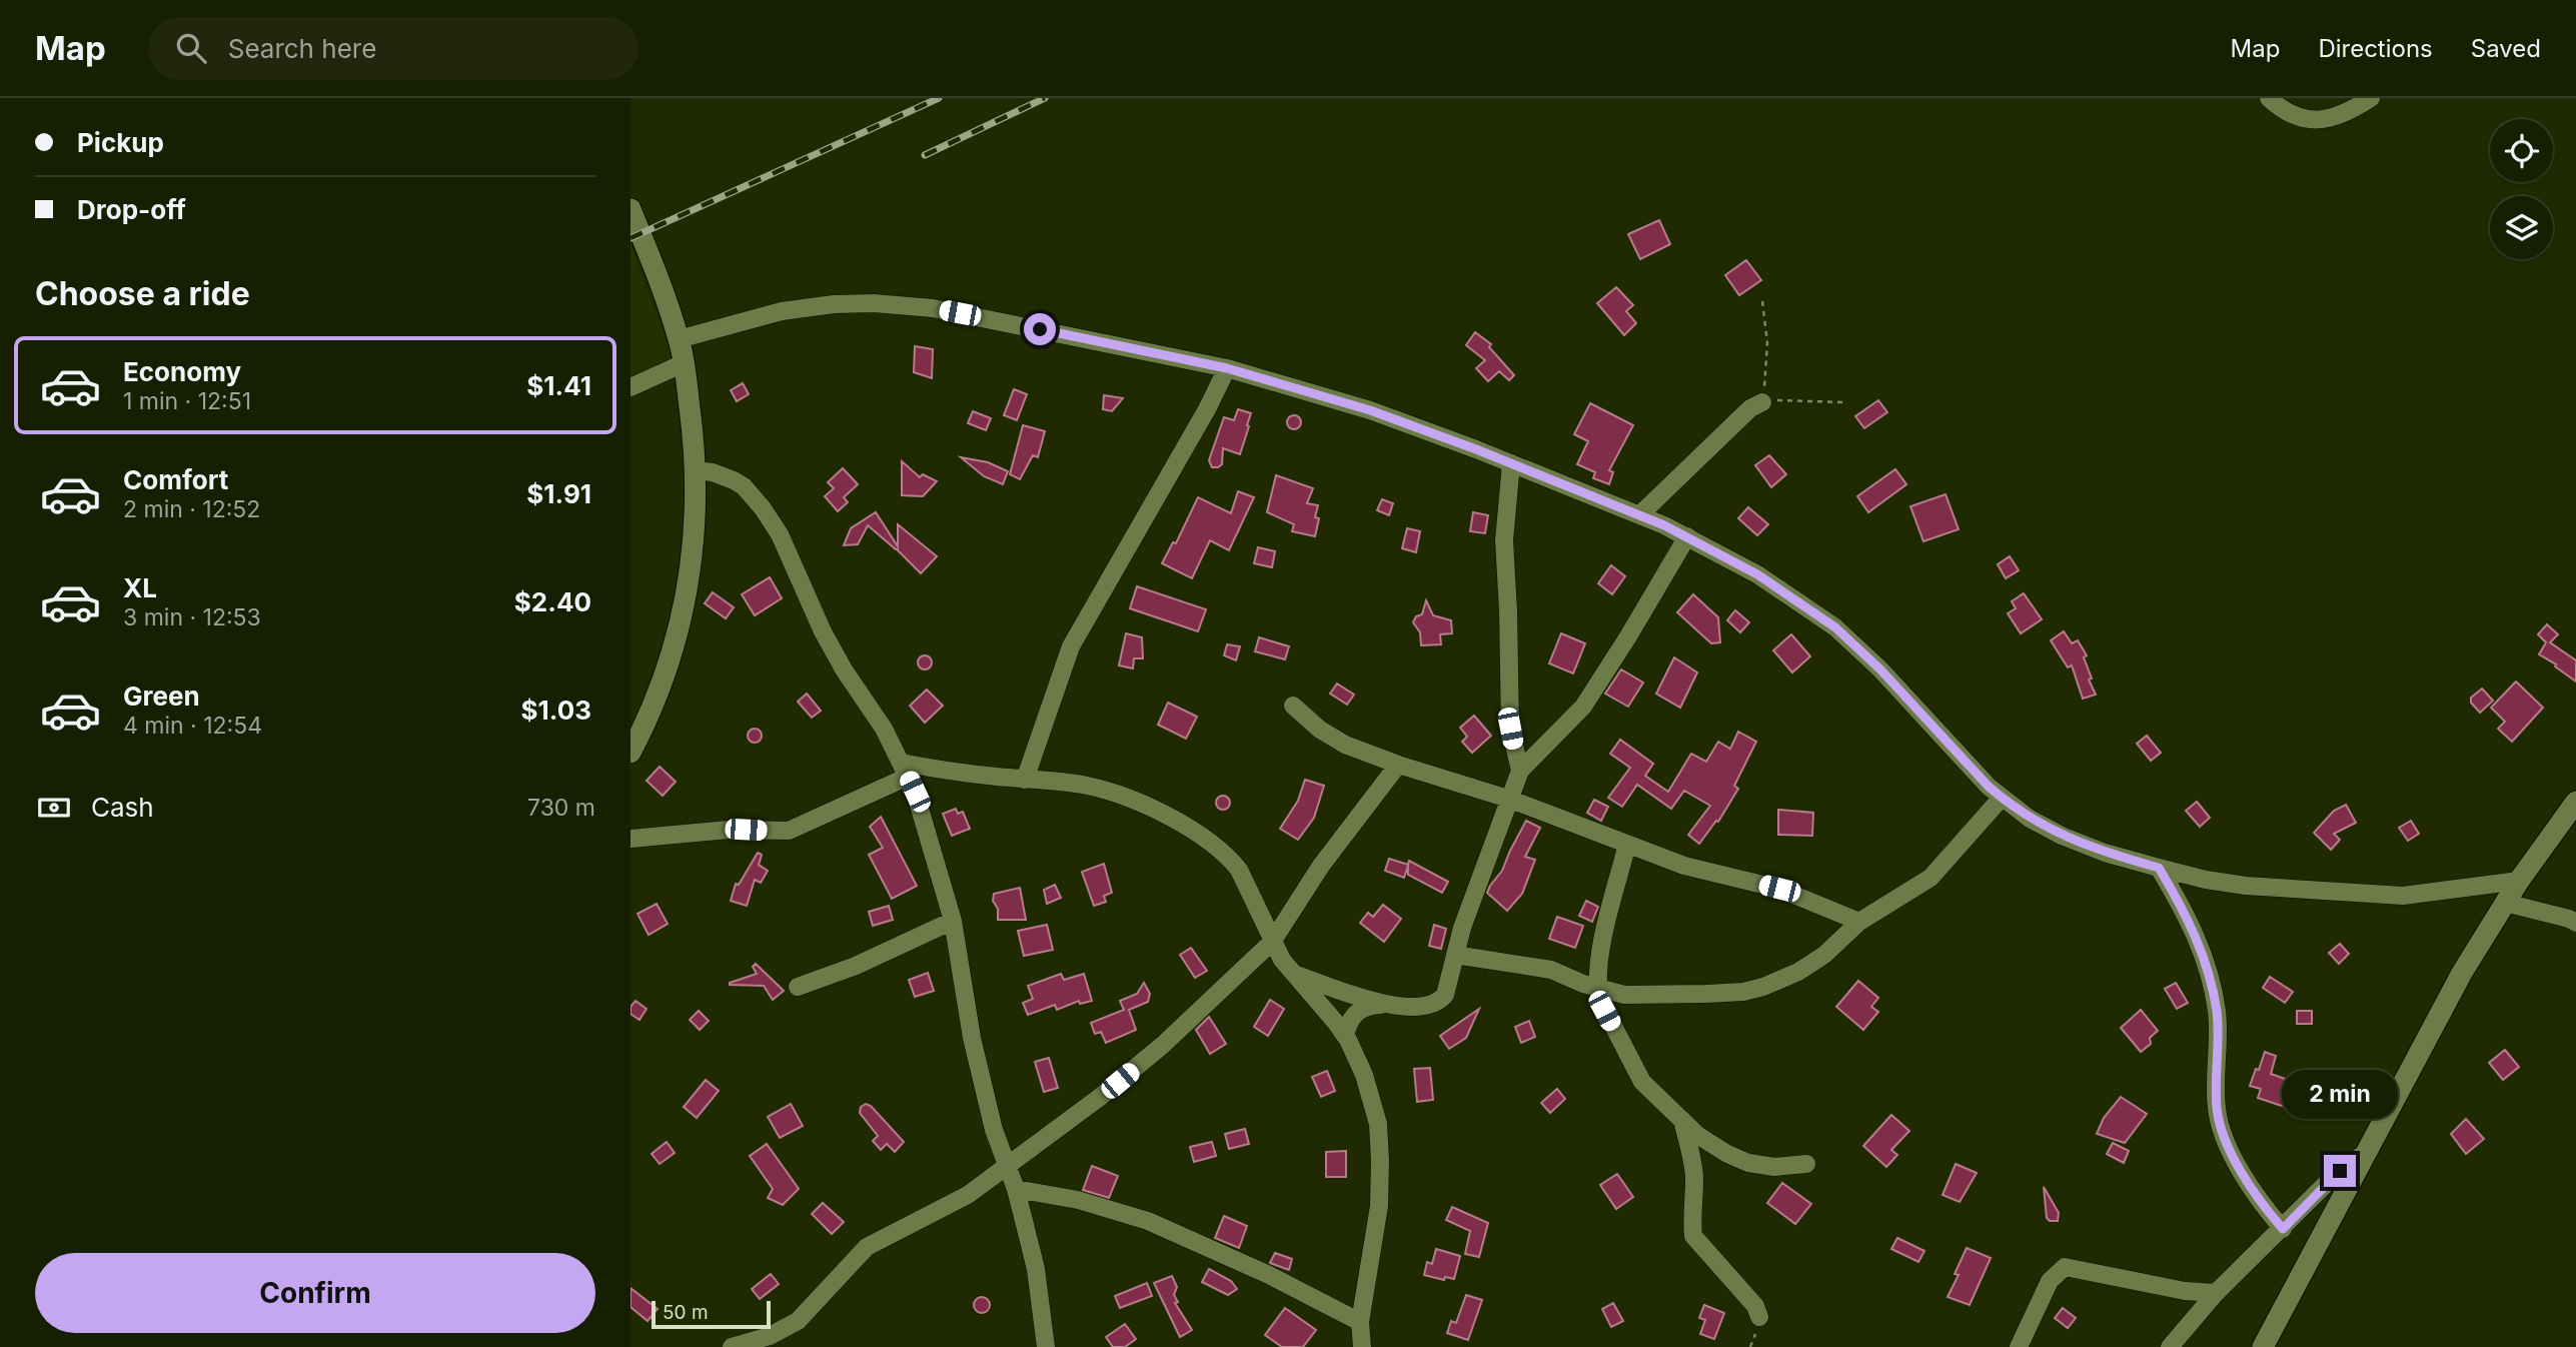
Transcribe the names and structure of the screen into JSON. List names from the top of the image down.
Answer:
{
  "scale_bar": "50 m",
  "page": {
    "header": "Map",
    "search": "Search here",
    "nav": ["Map", "Directions", "Saved"],
    "banner": ["Pickup", "Drop-off"],
    "heading": "Choose a ride",
    "list": [
      {
        "name": "Economy",
        "note": "1 min · 12:51",
        "value": "$1.41"
      },
      {
        "name": "Comfort",
        "note": "2 min · 12:52",
        "value": "$1.91"
      },
      {
        "name": "XL",
        "note": "3 min · 12:53",
        "value": "$2.40"
      },
      {
        "name": "Green",
        "note": "4 min · 12:54",
        "value": "$1.03"
      }
    ],
    "pay": ["Cash", "730 m"],
    "bubble": "2 min",
    "buttons": "Confirm",
    "scale": "50 m"
  }
}
